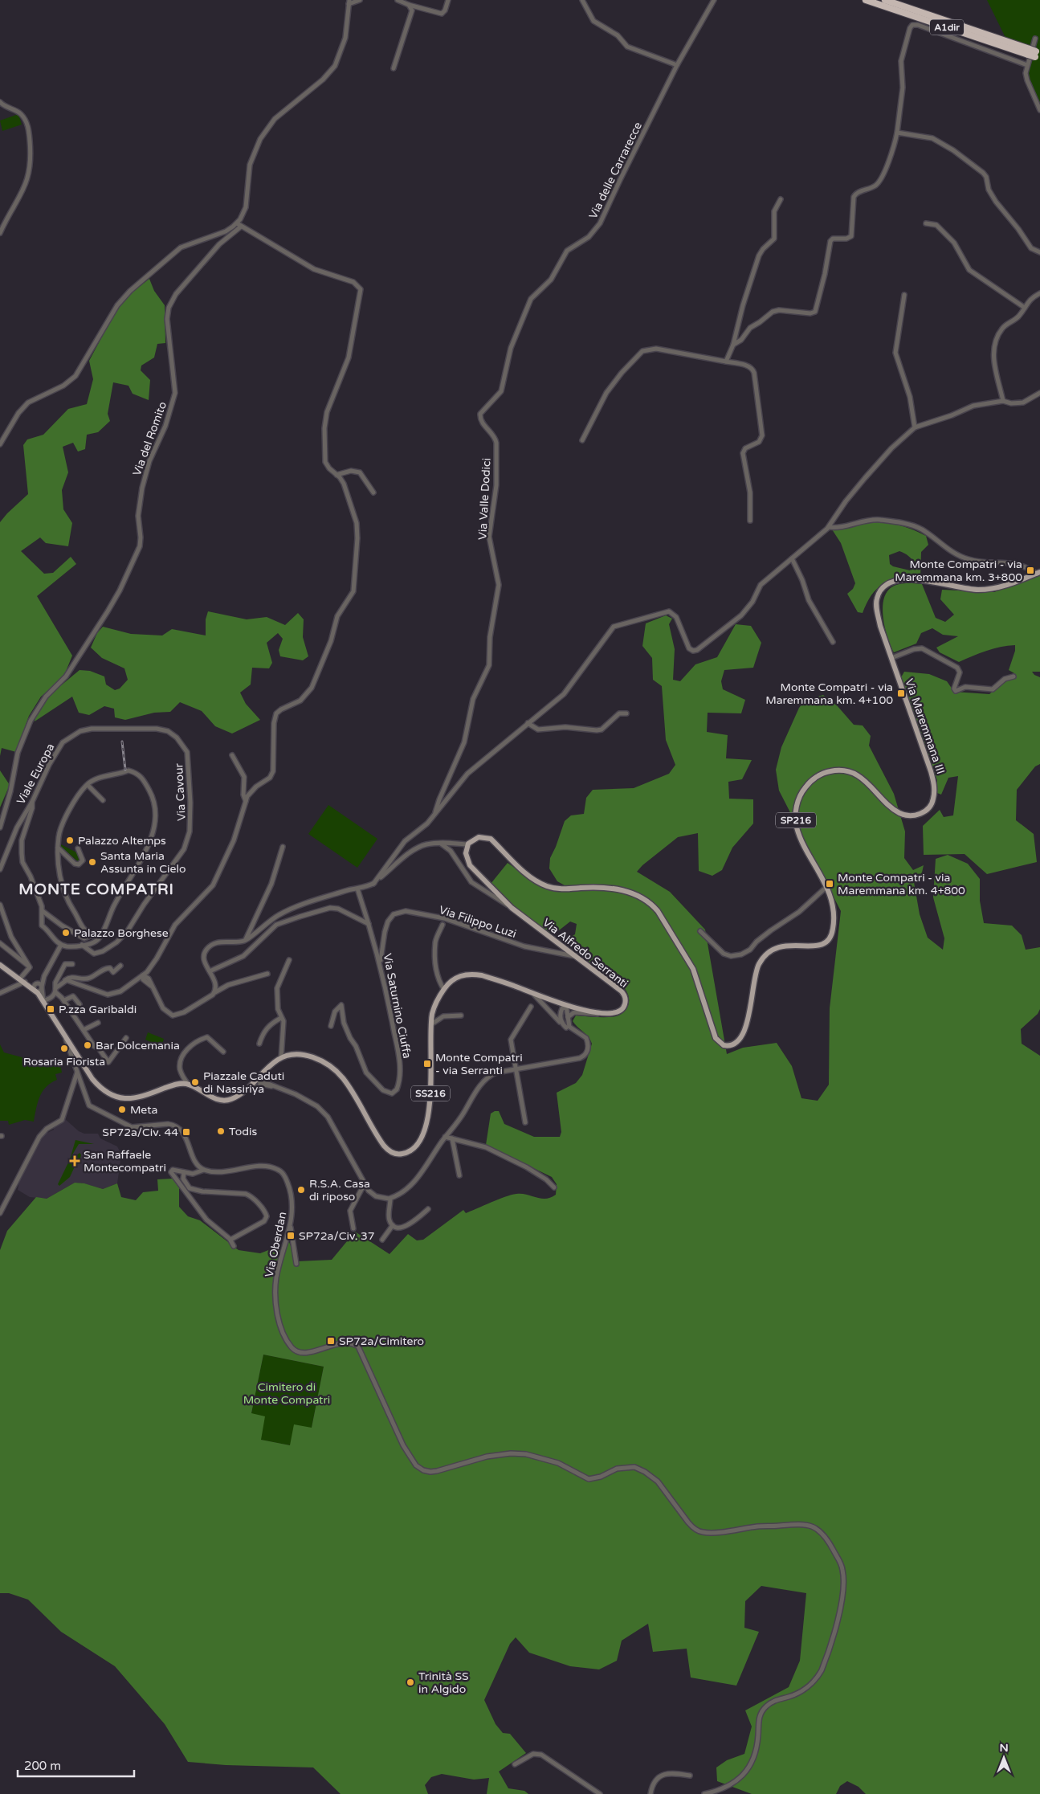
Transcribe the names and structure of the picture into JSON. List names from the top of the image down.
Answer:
{
  "streets": {
    "highway": ["A1dir"],
    "main road": [
      "Via Maremmana III",
      "SP216",
      "Via Alfredo Serranti",
      "SS216"
    ],
    "street": [
      "Via delle Carrarecce",
      "Via del Romito",
      "Via Valle Dodici",
      "Viale Europa",
      "Via Cavour",
      "Via Filippo Luzi",
      "Via Saturnino Ciuffa",
      "Via Oberdan"
    ]
  },
  "crossings": [
    ["Via delle Carrarecce", "Via Valle Dodici"],
    ["Via Maremmana III", "Via Alfredo Serranti"],
    ["Viale Europa", "Via Cavour"],
    ["Via Filippo Luzi", "Via Alfredo Serranti"],
    ["Via Filippo Luzi", "Via Saturnino Ciuffa"]
  ],
  "districts": ["MONTE COMPATRI"],
  "parks": ["Cimitero di Monte Compatri"],
  "places": {
    "transit": [
      "Monte Compatri - via Maremmana km. 3+800",
      "Monte Compatri - via Maremmana km. 4+100",
      "Monte Compatri - via Maremmana km. 4+800",
      "P.zza Garibaldi",
      "Monte Compatri - via Serranti",
      "SP72a/Civ. 44",
      "SP72a/Civ. 37",
      "SP72a/Cimitero"
    ],
    "other": [
      "Palazzo Altemps",
      "Santa Maria Assunta in Cielo",
      "Palazzo Borghese",
      "Bar Dolcemania",
      "Rosaria Fiorista",
      "Piazzale Caduti di Nassiriya",
      "Meta",
      "Todis",
      "R.S.A. Casa di riposo",
      "Trinità SS in Algido"
    ],
    "health": ["San Raffaele Montecompatri"]
  },
  "scale_bar": "200 m",
  "north": "top"
}
